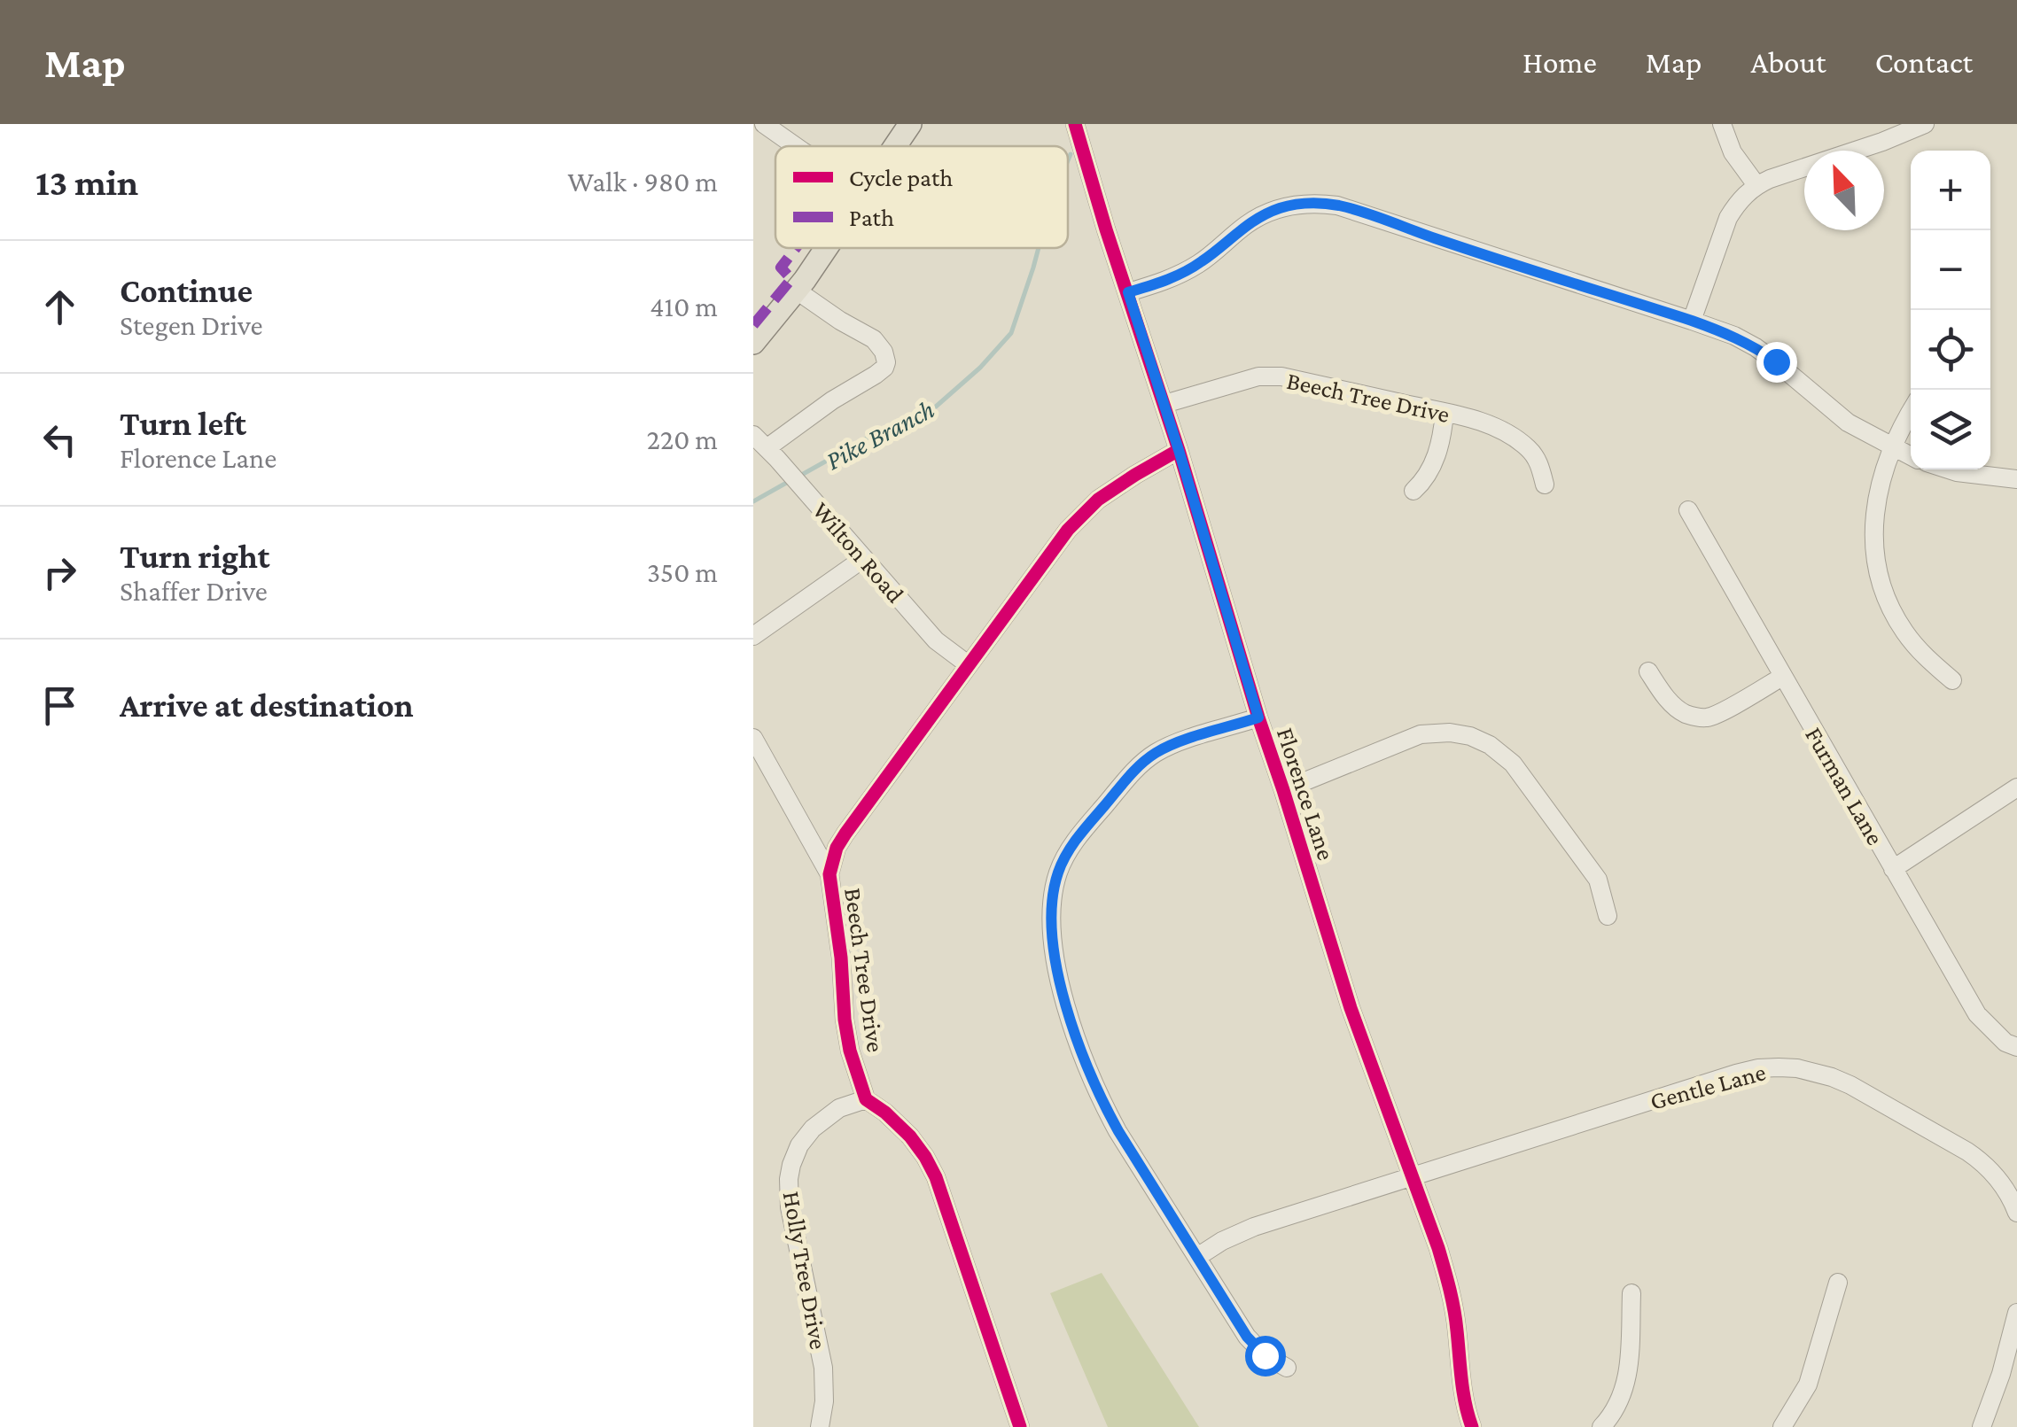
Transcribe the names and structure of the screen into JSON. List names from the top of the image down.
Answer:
{
  "streets": {
    "street": [
      "Beech Tree Drive",
      "Wilton Road",
      "Furman Lane",
      "Florence Lane",
      "Gentle Lane",
      "Holly Tree Drive"
    ]
  },
  "crossings": [
    ["Beech Tree Drive", "Wilton Road"],
    ["Beech Tree Drive", "Florence Lane"],
    ["Beech Tree Drive", "Holly Tree Drive"],
    ["Florence Lane", "Gentle Lane"]
  ],
  "water": ["Pike Branch"],
  "legend": ["Cycle path", "Path"],
  "north": "top left",
  "page": {
    "header": "Map",
    "nav": [
      "Home",
      "Map",
      "About",
      "Contact"
    ],
    "heading": ["13 min", "Walk · 980 m"],
    "map_buttons": ["+", "−"],
    "list": [
      ["Continue", "Stegen Drive", "410 m"],
      ["Turn left", "Florence Lane", "220 m"],
      ["Turn right", "Shaffer Drive", "350 m"],
      "Arrive at destination"
    ]
  }
}
